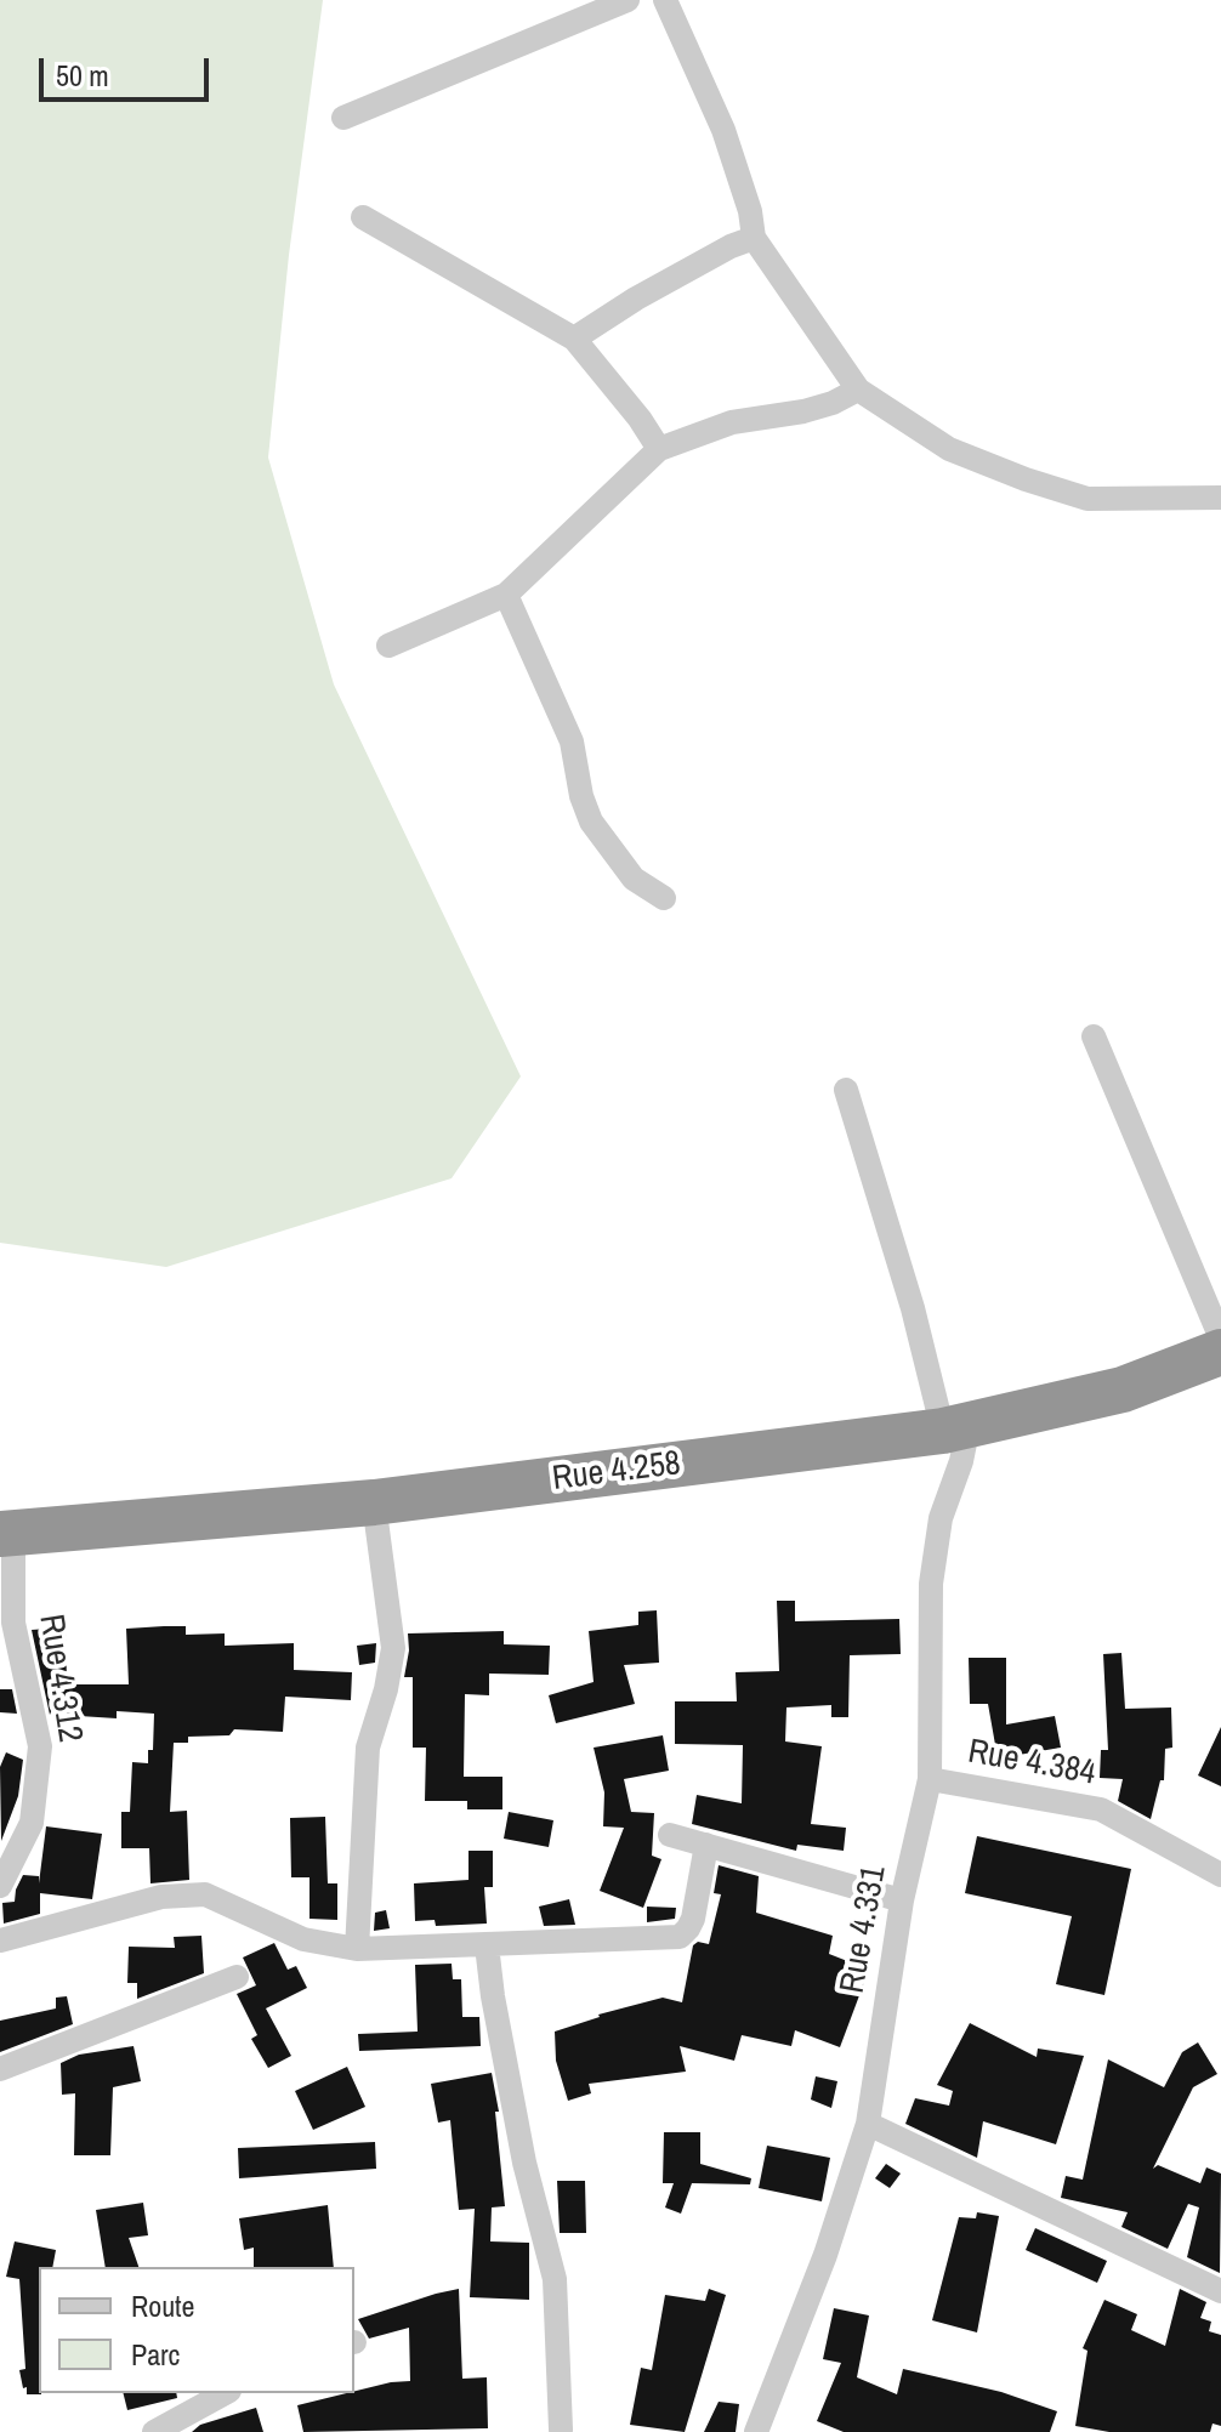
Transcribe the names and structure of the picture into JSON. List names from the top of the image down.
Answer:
{
  "streets": {
    "highway": ["Rue 4.258"],
    "street": ["Rue 4.312", "Rue 4.384", "Rue 4.331"]
  },
  "crossings": [
    ["Rue 4.258", "Rue 4.312"],
    ["Rue 4.258", "Rue 4.331"],
    ["Rue 4.384", "Rue 4.331"]
  ],
  "legend": ["Route", "Parc"],
  "scale_bar": "50 m"
}
